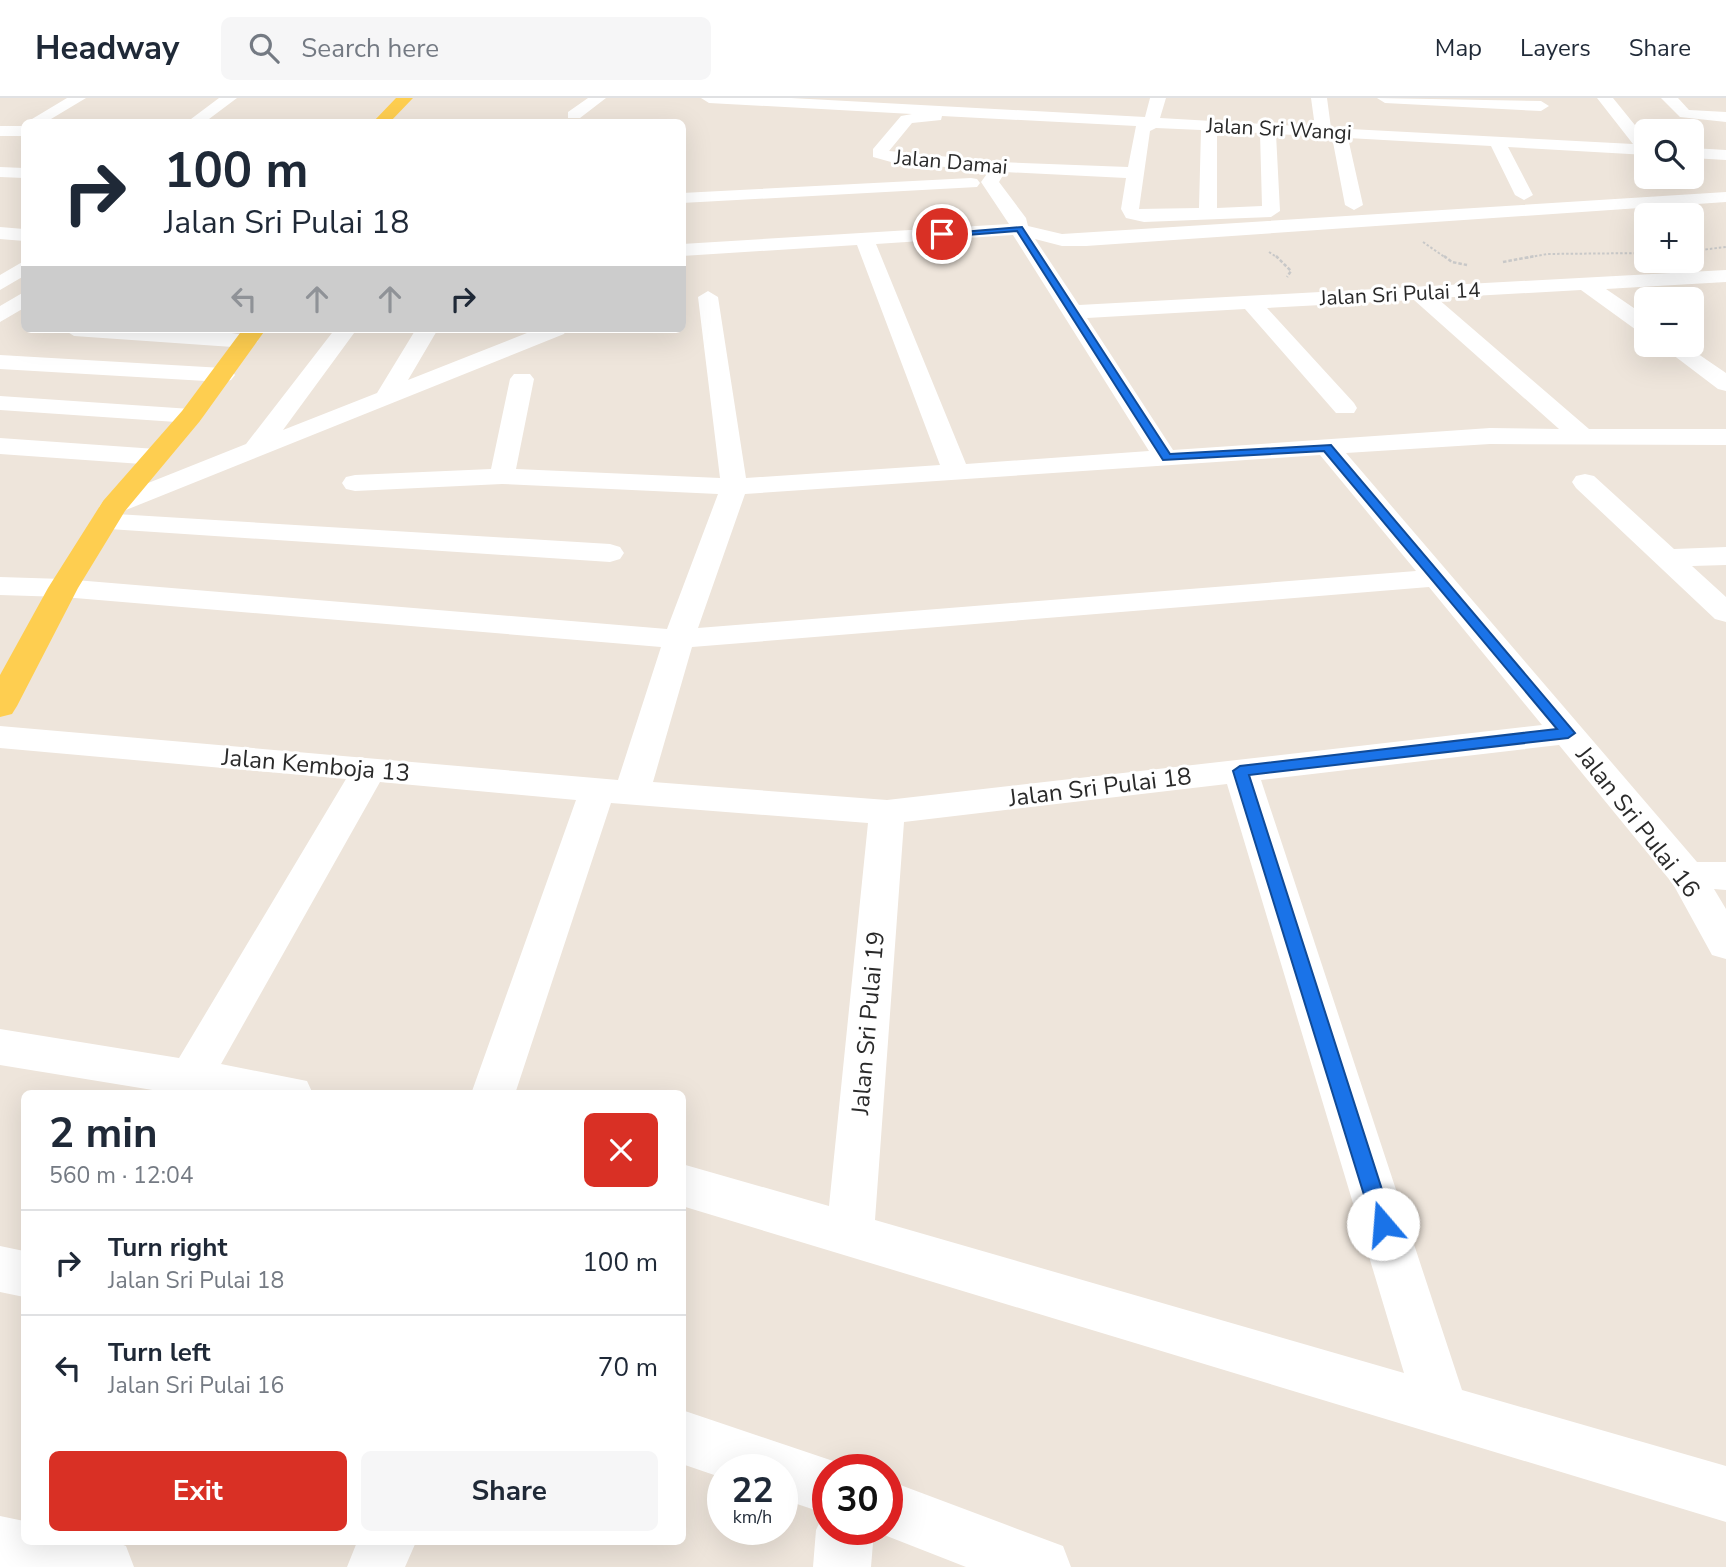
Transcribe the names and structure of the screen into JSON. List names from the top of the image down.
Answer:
{
  "streets": {
    "street": [
      "Jalan Sri Wangi",
      "Jalan Damai",
      "Jalan Sri Pulai 14",
      "Jalan Kemboja 13",
      "Jalan Sri Pulai 18",
      "Jalan Sri Pulai 16",
      "Jalan Sri Pulai 19"
    ]
  },
  "crossings": [
    ["Jalan Sri Wangi", "Jalan Damai"],
    ["Jalan Kemboja 13", "Jalan Sri Pulai 18"],
    ["Jalan Sri Pulai 18", "Jalan Sri Pulai 16"],
    ["Jalan Sri Pulai 18", "Jalan Sri Pulai 19"]
  ],
  "page": {
    "header": "Headway",
    "search": "Search here",
    "nav": ["Map", "Layers", "Share"],
    "map_buttons": ["+", "−"],
    "turn": ["100 m", "Jalan Sri Pulai 18"],
    "heading": ["2 min", "560 m · 12:04"],
    "list": [
      {
        "name": "Turn right",
        "note": "Jalan Sri Pulai 18",
        "value": "100 m"
      },
      {
        "name": "Turn left",
        "note": "Jalan Sri Pulai 16",
        "value": "70 m"
      }
    ],
    "buttons": ["Exit", "Share"],
    "speed": "22 km/h",
    "limit": "30"
  }
}
